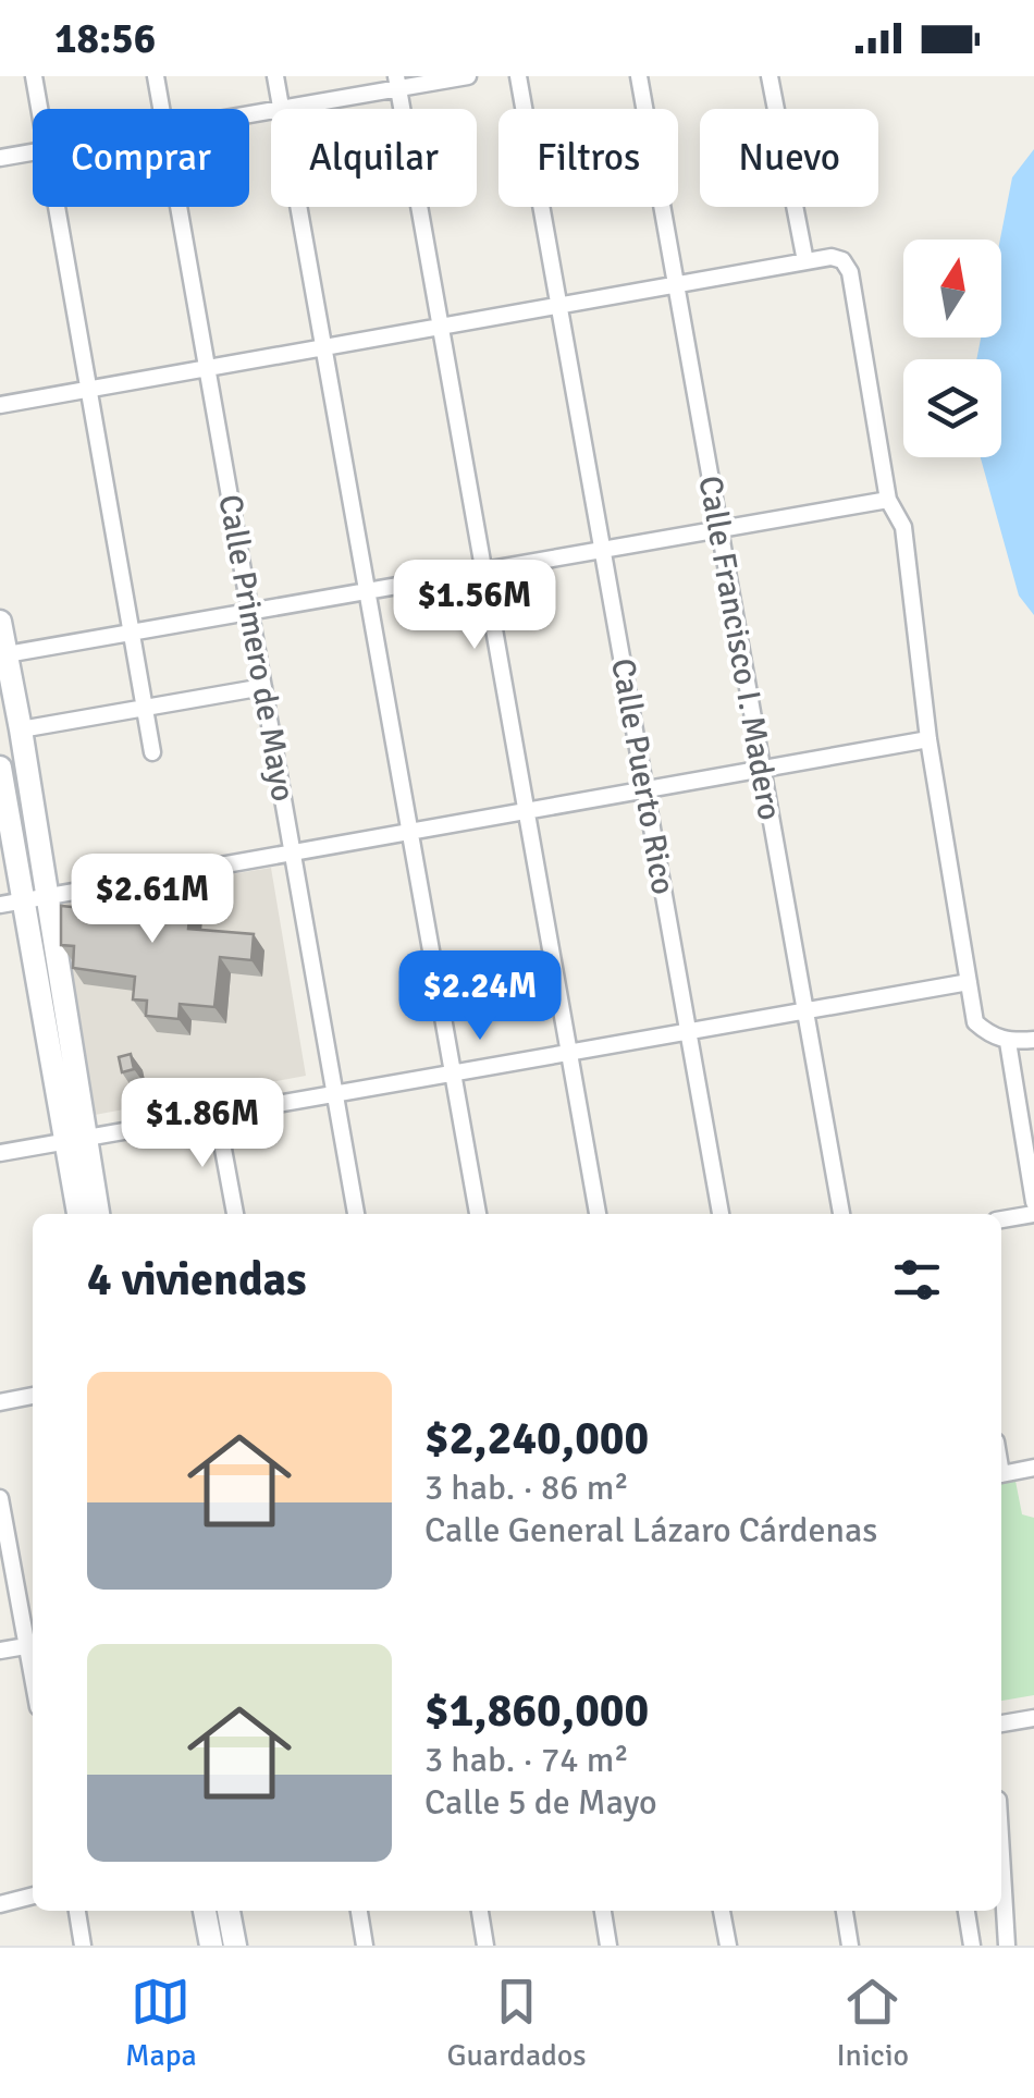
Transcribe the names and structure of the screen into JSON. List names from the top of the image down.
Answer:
{
  "streets": {
    "street": ["Calle Primero de Mayo", "Calle Francisco I. Madero", "Calle Puerto Rico"]
  },
  "north": "top",
  "page": {
    "status": "18:56",
    "chip": [
      "Comprar",
      "Alquilar",
      "Filtros",
      "Nuevo"
    ],
    "price": [
      "$1.56M",
      "$2.61M",
      "$2.24M",
      "$1.86M"
    ],
    "heading": "4 viviendas",
    "list": [
      {
        "name": "$2,240,000",
        "note": "3 hab. · 86 m² · Calle General Lázaro Cárdenas"
      },
      {
        "name": "$1,860,000",
        "note": "3 hab. · 74 m² · Calle 5 de Mayo"
      }
    ],
    "tabs": ["Mapa", "Guardados", "Inicio"]
  }
}
